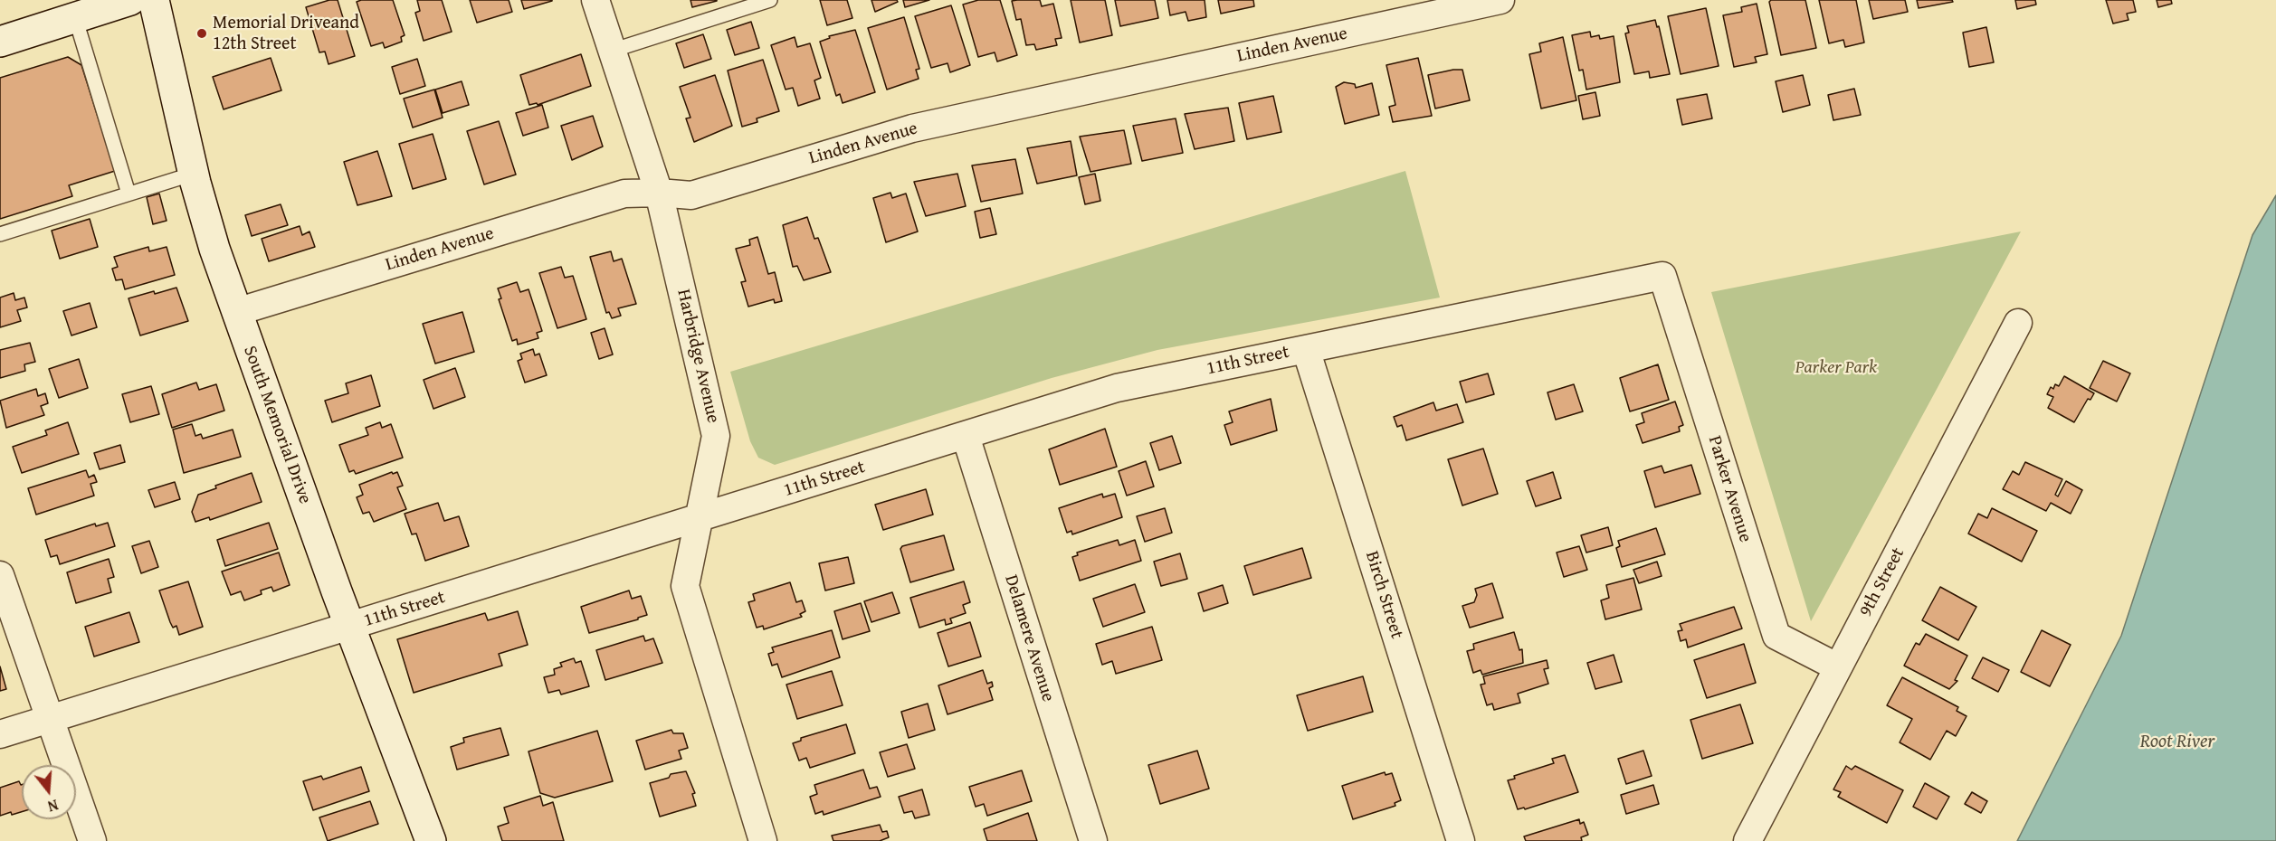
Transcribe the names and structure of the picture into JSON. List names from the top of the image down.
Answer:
{
  "streets": {
    "main road": ["South Memorial Drive"],
    "street": [
      "Linden Avenue",
      "Harbridge Avenue",
      "11th Street",
      "Parker Avenue",
      "9th Street",
      "Birch Street",
      "Delamere Avenue"
    ]
  },
  "crossings": [
    ["Linden Avenue", "Harbridge Avenue"],
    ["Linden Avenue", "South Memorial Drive"],
    ["Harbridge Avenue", "11th Street"],
    ["11th Street", "South Memorial Drive"],
    ["11th Street", "Parker Avenue"],
    ["11th Street", "Birch Street"],
    ["11th Street", "Delamere Avenue"],
    ["Parker Avenue", "9th Street"]
  ],
  "water": ["Root River"],
  "parks": ["Parker Park"],
  "places": ["Memorial Driveand 12th Street"],
  "north": "bottom"
}
